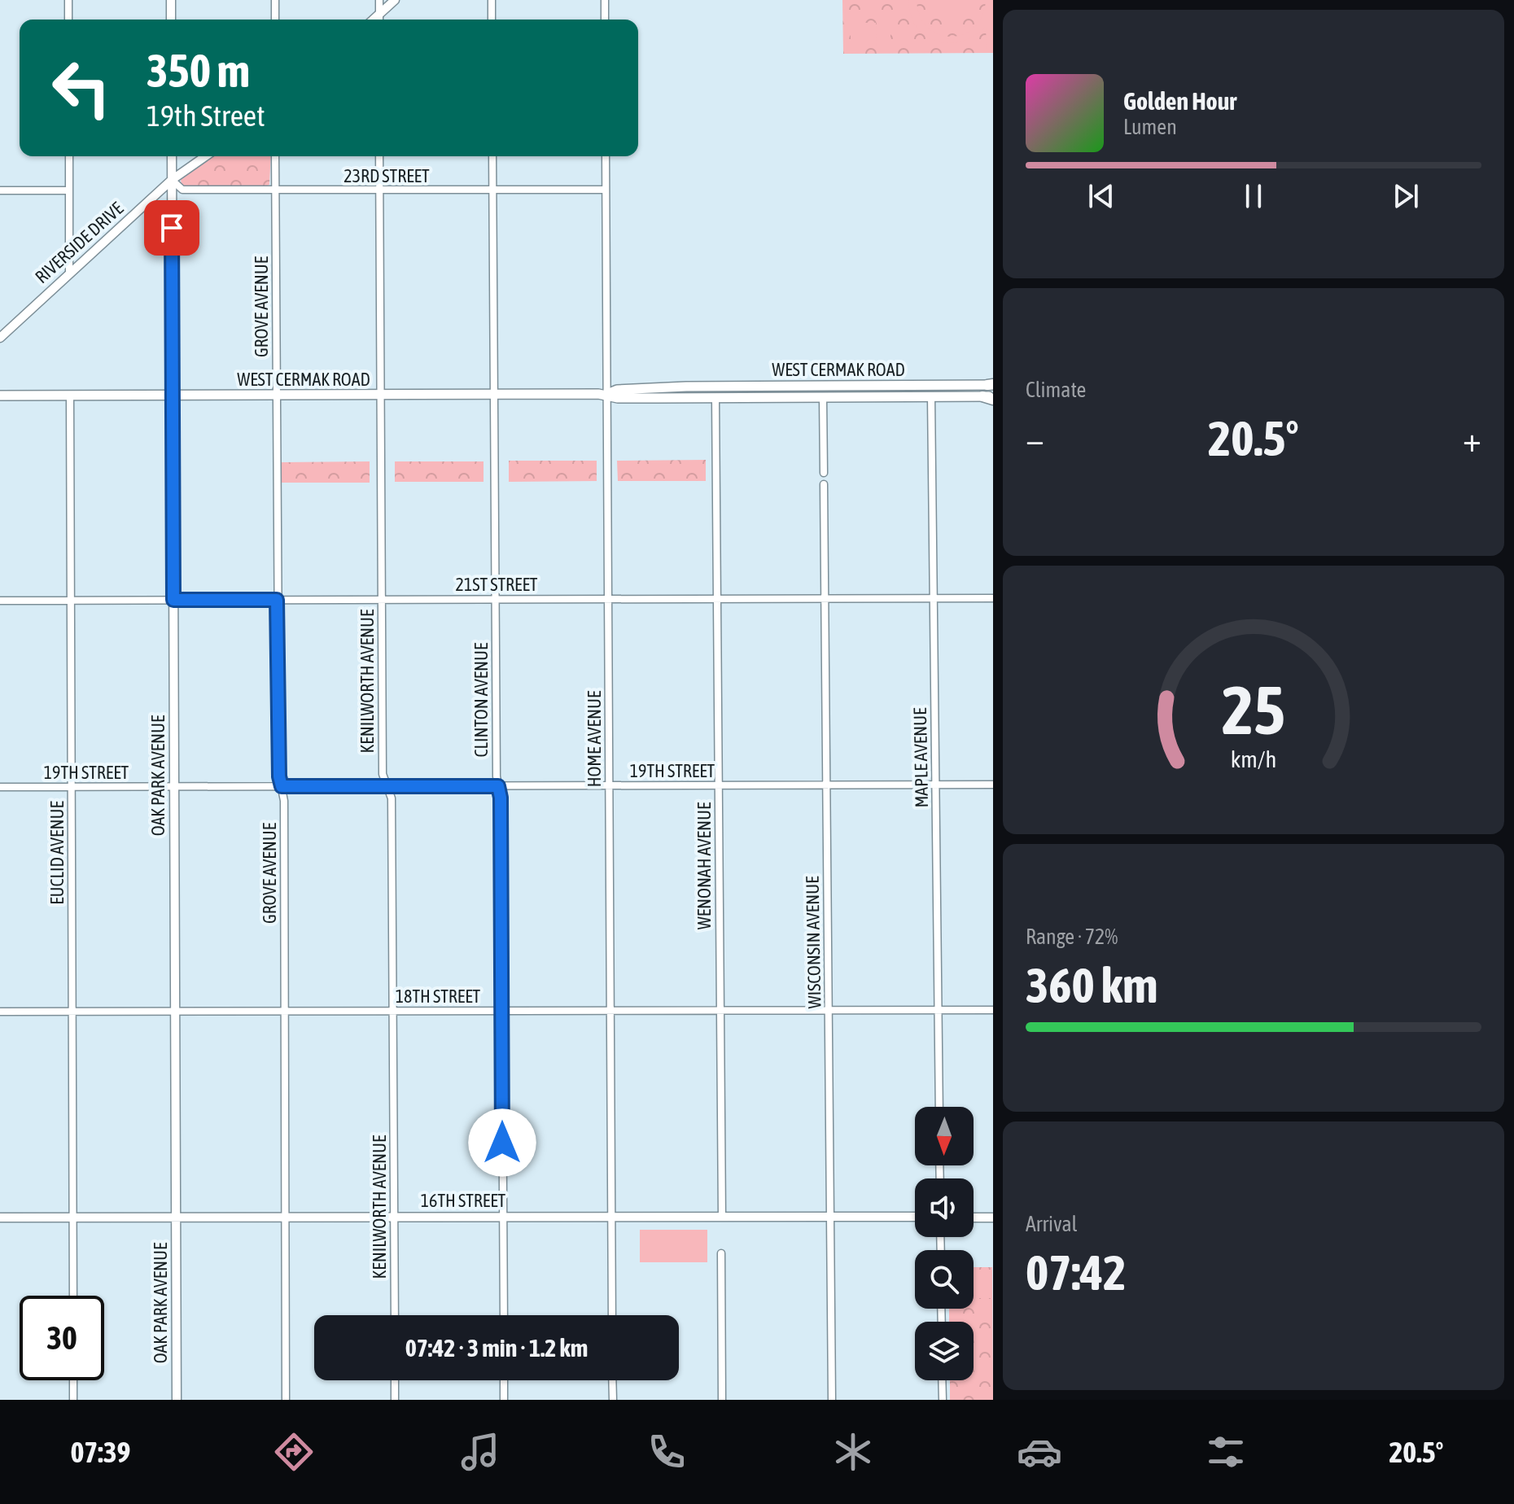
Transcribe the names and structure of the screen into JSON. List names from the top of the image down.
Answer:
{
  "streets": {
    "main road": ["WEST CERMAK ROAD"],
    "street": [
      "23RD STREET",
      "RIVERSIDE DRIVE",
      "GROVE AVENUE",
      "21ST STREET",
      "KENILWORTH AVENUE",
      "CLINTON AVENUE",
      "HOME AVENUE",
      "MAPLE AVENUE",
      "19TH STREET",
      "OAK PARK AVENUE",
      "EUCLID AVENUE",
      "WENONAH AVENUE",
      "WISCONSIN AVENUE",
      "18TH STREET",
      "16TH STREET"
    ]
  },
  "crossings": [
    ["23RD STREET", "RIVERSIDE DRIVE"],
    ["23RD STREET", "GROVE AVENUE"],
    ["23RD STREET", "KENILWORTH AVENUE"],
    ["23RD STREET", "CLINTON AVENUE"],
    ["23RD STREET", "HOME AVENUE"],
    ["23RD STREET", "OAK PARK AVENUE"],
    ["RIVERSIDE DRIVE", "OAK PARK AVENUE"],
    ["GROVE AVENUE", "WEST CERMAK ROAD"],
    ["GROVE AVENUE", "21ST STREET"],
    ["GROVE AVENUE", "19TH STREET"],
    ["GROVE AVENUE", "18TH STREET"],
    ["GROVE AVENUE", "16TH STREET"],
    ["WEST CERMAK ROAD", "KENILWORTH AVENUE"],
    ["WEST CERMAK ROAD", "CLINTON AVENUE"],
    ["WEST CERMAK ROAD", "HOME AVENUE"],
    ["WEST CERMAK ROAD", "MAPLE AVENUE"],
    ["WEST CERMAK ROAD", "OAK PARK AVENUE"],
    ["WEST CERMAK ROAD", "EUCLID AVENUE"],
    ["WEST CERMAK ROAD", "WENONAH AVENUE"],
    ["21ST STREET", "KENILWORTH AVENUE"],
    ["21ST STREET", "CLINTON AVENUE"],
    ["21ST STREET", "HOME AVENUE"],
    ["21ST STREET", "MAPLE AVENUE"],
    ["21ST STREET", "OAK PARK AVENUE"],
    ["21ST STREET", "EUCLID AVENUE"],
    ["21ST STREET", "WENONAH AVENUE"],
    ["21ST STREET", "WISCONSIN AVENUE"],
    ["KENILWORTH AVENUE", "19TH STREET"],
    ["KENILWORTH AVENUE", "18TH STREET"],
    ["KENILWORTH AVENUE", "16TH STREET"],
    ["CLINTON AVENUE", "19TH STREET"],
    ["CLINTON AVENUE", "18TH STREET"],
    ["CLINTON AVENUE", "16TH STREET"],
    ["HOME AVENUE", "19TH STREET"],
    ["HOME AVENUE", "18TH STREET"],
    ["HOME AVENUE", "16TH STREET"],
    ["MAPLE AVENUE", "19TH STREET"],
    ["MAPLE AVENUE", "18TH STREET"],
    ["19TH STREET", "OAK PARK AVENUE"],
    ["19TH STREET", "EUCLID AVENUE"],
    ["19TH STREET", "WENONAH AVENUE"],
    ["19TH STREET", "WISCONSIN AVENUE"],
    ["OAK PARK AVENUE", "18TH STREET"],
    ["OAK PARK AVENUE", "16TH STREET"],
    ["EUCLID AVENUE", "18TH STREET"],
    ["EUCLID AVENUE", "16TH STREET"],
    ["WENONAH AVENUE", "18TH STREET"],
    ["WENONAH AVENUE", "16TH STREET"],
    ["WISCONSIN AVENUE", "18TH STREET"],
    ["WISCONSIN AVENUE", "16TH STREET"]
  ],
  "north": "bottom",
  "page": {
    "turn": ["350 m", "19th Street"],
    "song": ["Golden Hour", "Lumen"],
    "tile": [
      "Climate",
      ["Range · 72%", "360 km"],
      ["Arrival", "07:42"]
    ],
    "heat": ["−", "20.5°", "+"],
    "limit": "30",
    "trip": "07:42 · 3 min · 1.2 km",
    "tabs": ["07:39", "20.5°"],
    "gauge": ["25", "km/h"]
  }
}
